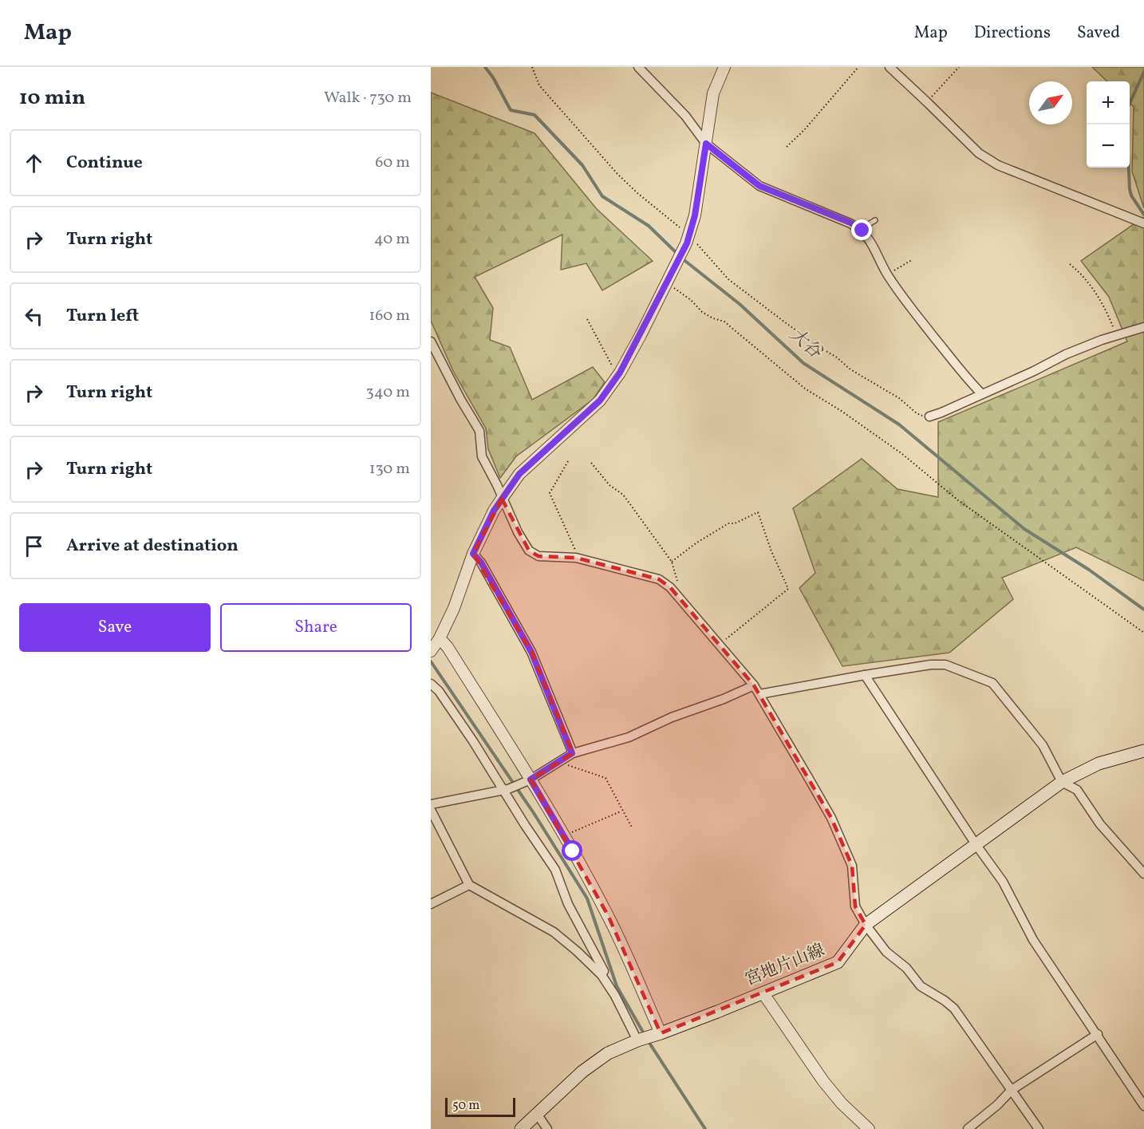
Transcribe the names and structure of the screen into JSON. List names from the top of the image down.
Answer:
{
  "streets": {
    "main road": ["宮地片山線"]
  },
  "water": ["大谷"],
  "scale_bar": "50 m",
  "north": "top right",
  "page": {
    "header": "Map",
    "nav": ["Map", "Directions", "Saved"],
    "heading": ["10 min", "Walk · 730 m"],
    "map_buttons": ["+", "−"],
    "list": [
      ["Continue", "60 m"],
      ["Turn right", "40 m"],
      ["Turn left", "160 m"],
      ["Turn right", "340 m"],
      ["Turn right", "130 m"],
      "Arrive at destination"
    ],
    "buttons": ["Save", "Share"],
    "scale": "50 m"
  }
}
